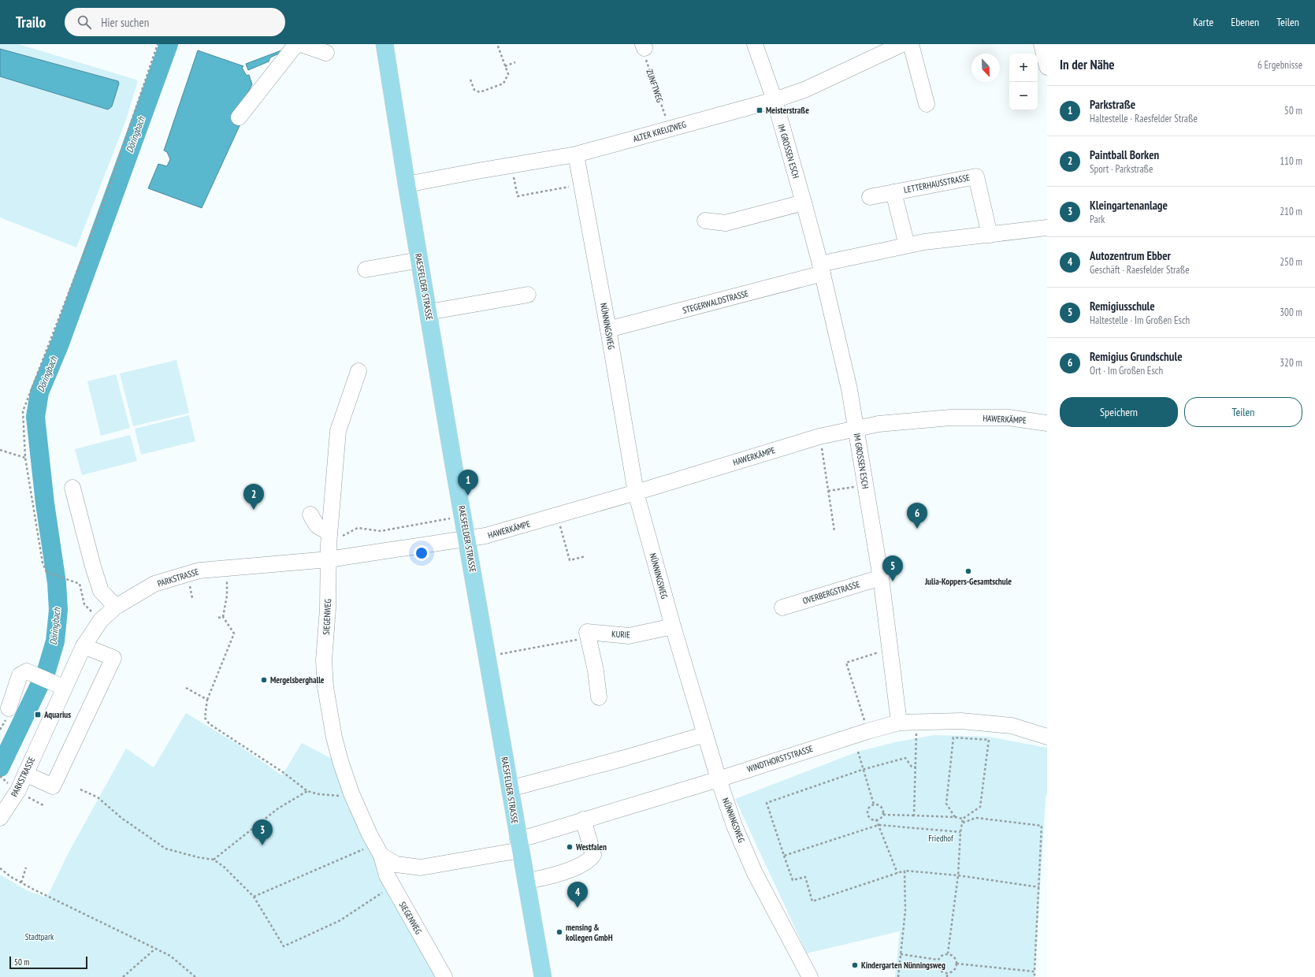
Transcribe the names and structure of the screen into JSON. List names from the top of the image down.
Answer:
{
  "streets": {
    "main road": ["RAESFELDER STRASSE"],
    "street": [
      "ALTER KREUZWEG",
      "IM GROSSEN ESCH",
      "LETTERHAUSSTRASSE",
      "STEGERWALDSTRASSE",
      "NÜNNINGSWEG",
      "HAWERKÄMPE",
      "PARKSTRASSE",
      "OVERBERGSTRASSE",
      "SIEGENWEG",
      "KURIE",
      "WINDTHORSTSTRASSE"
    ],
    "path": ["ZUNFTWEG"]
  },
  "crossings": [
    ["ZUNFTWEG", "ALTER KREUZWEG"],
    ["ALTER KREUZWEG", "IM GROSSEN ESCH"],
    ["ALTER KREUZWEG", "RAESFELDER STRASSE"],
    ["ALTER KREUZWEG", "NÜNNINGSWEG"],
    ["IM GROSSEN ESCH", "STEGERWALDSTRASSE"],
    ["IM GROSSEN ESCH", "HAWERKÄMPE"],
    ["IM GROSSEN ESCH", "OVERBERGSTRASSE"],
    ["IM GROSSEN ESCH", "WINDTHORSTSTRASSE"],
    ["RAESFELDER STRASSE", "HAWERKÄMPE"],
    ["RAESFELDER STRASSE", "PARKSTRASSE"],
    ["RAESFELDER STRASSE", "WINDTHORSTSTRASSE"],
    ["STEGERWALDSTRASSE", "NÜNNINGSWEG"],
    ["NÜNNINGSWEG", "HAWERKÄMPE"],
    ["NÜNNINGSWEG", "KURIE"],
    ["NÜNNINGSWEG", "WINDTHORSTSTRASSE"],
    ["HAWERKÄMPE", "PARKSTRASSE"],
    ["PARKSTRASSE", "SIEGENWEG"],
    ["SIEGENWEG", "WINDTHORSTSTRASSE"]
  ],
  "water": ["Döringbach"],
  "parks": ["Friedhof", "Stadtpark"],
  "places": {
    "transit": ["Meisterstraße", "Aquarius"],
    "other": [
      "Julia-Koppers-Gesamtschule",
      "Mergelsberghalle",
      "Westfalen",
      "mensing & kollegen GmbH",
      "Kindergarten Nünningsweg"
    ]
  },
  "scale_bar": "50 m",
  "north": "bottom right",
  "page": {
    "header": "Trailo",
    "search": "Hier suchen",
    "nav": ["Karte", "Ebenen", "Teilen"],
    "heading": ["In der Nähe", "6 Ergebnisse"],
    "map_buttons": ["+", "−"],
    "list": [
      {
        "mark": "1",
        "name": "Parkstraße",
        "note": "Haltestelle · Raesfelder Straße",
        "value": "50 m"
      },
      {
        "mark": "2",
        "name": "Paintball Borken",
        "note": "Sport · Parkstraße",
        "value": "110 m"
      },
      {
        "mark": "3",
        "name": "Kleingartenanlage",
        "note": "Park",
        "value": "210 m"
      },
      {
        "mark": "4",
        "name": "Autozentrum Ebber",
        "note": "Geschäft · Raesfelder Straße",
        "value": "250 m"
      },
      {
        "mark": "5",
        "name": "Remigiusschule",
        "note": "Haltestelle · Im Großen Esch",
        "value": "300 m"
      },
      {
        "mark": "6",
        "name": "Remigius Grundschule",
        "note": "Ort · Im Großen Esch",
        "value": "320 m"
      }
    ],
    "buttons": ["Speichern", "Teilen"],
    "pins": [
      "1",
      "2",
      "6",
      "5",
      "3",
      "4"
    ],
    "scale": "50 m"
  }
}
